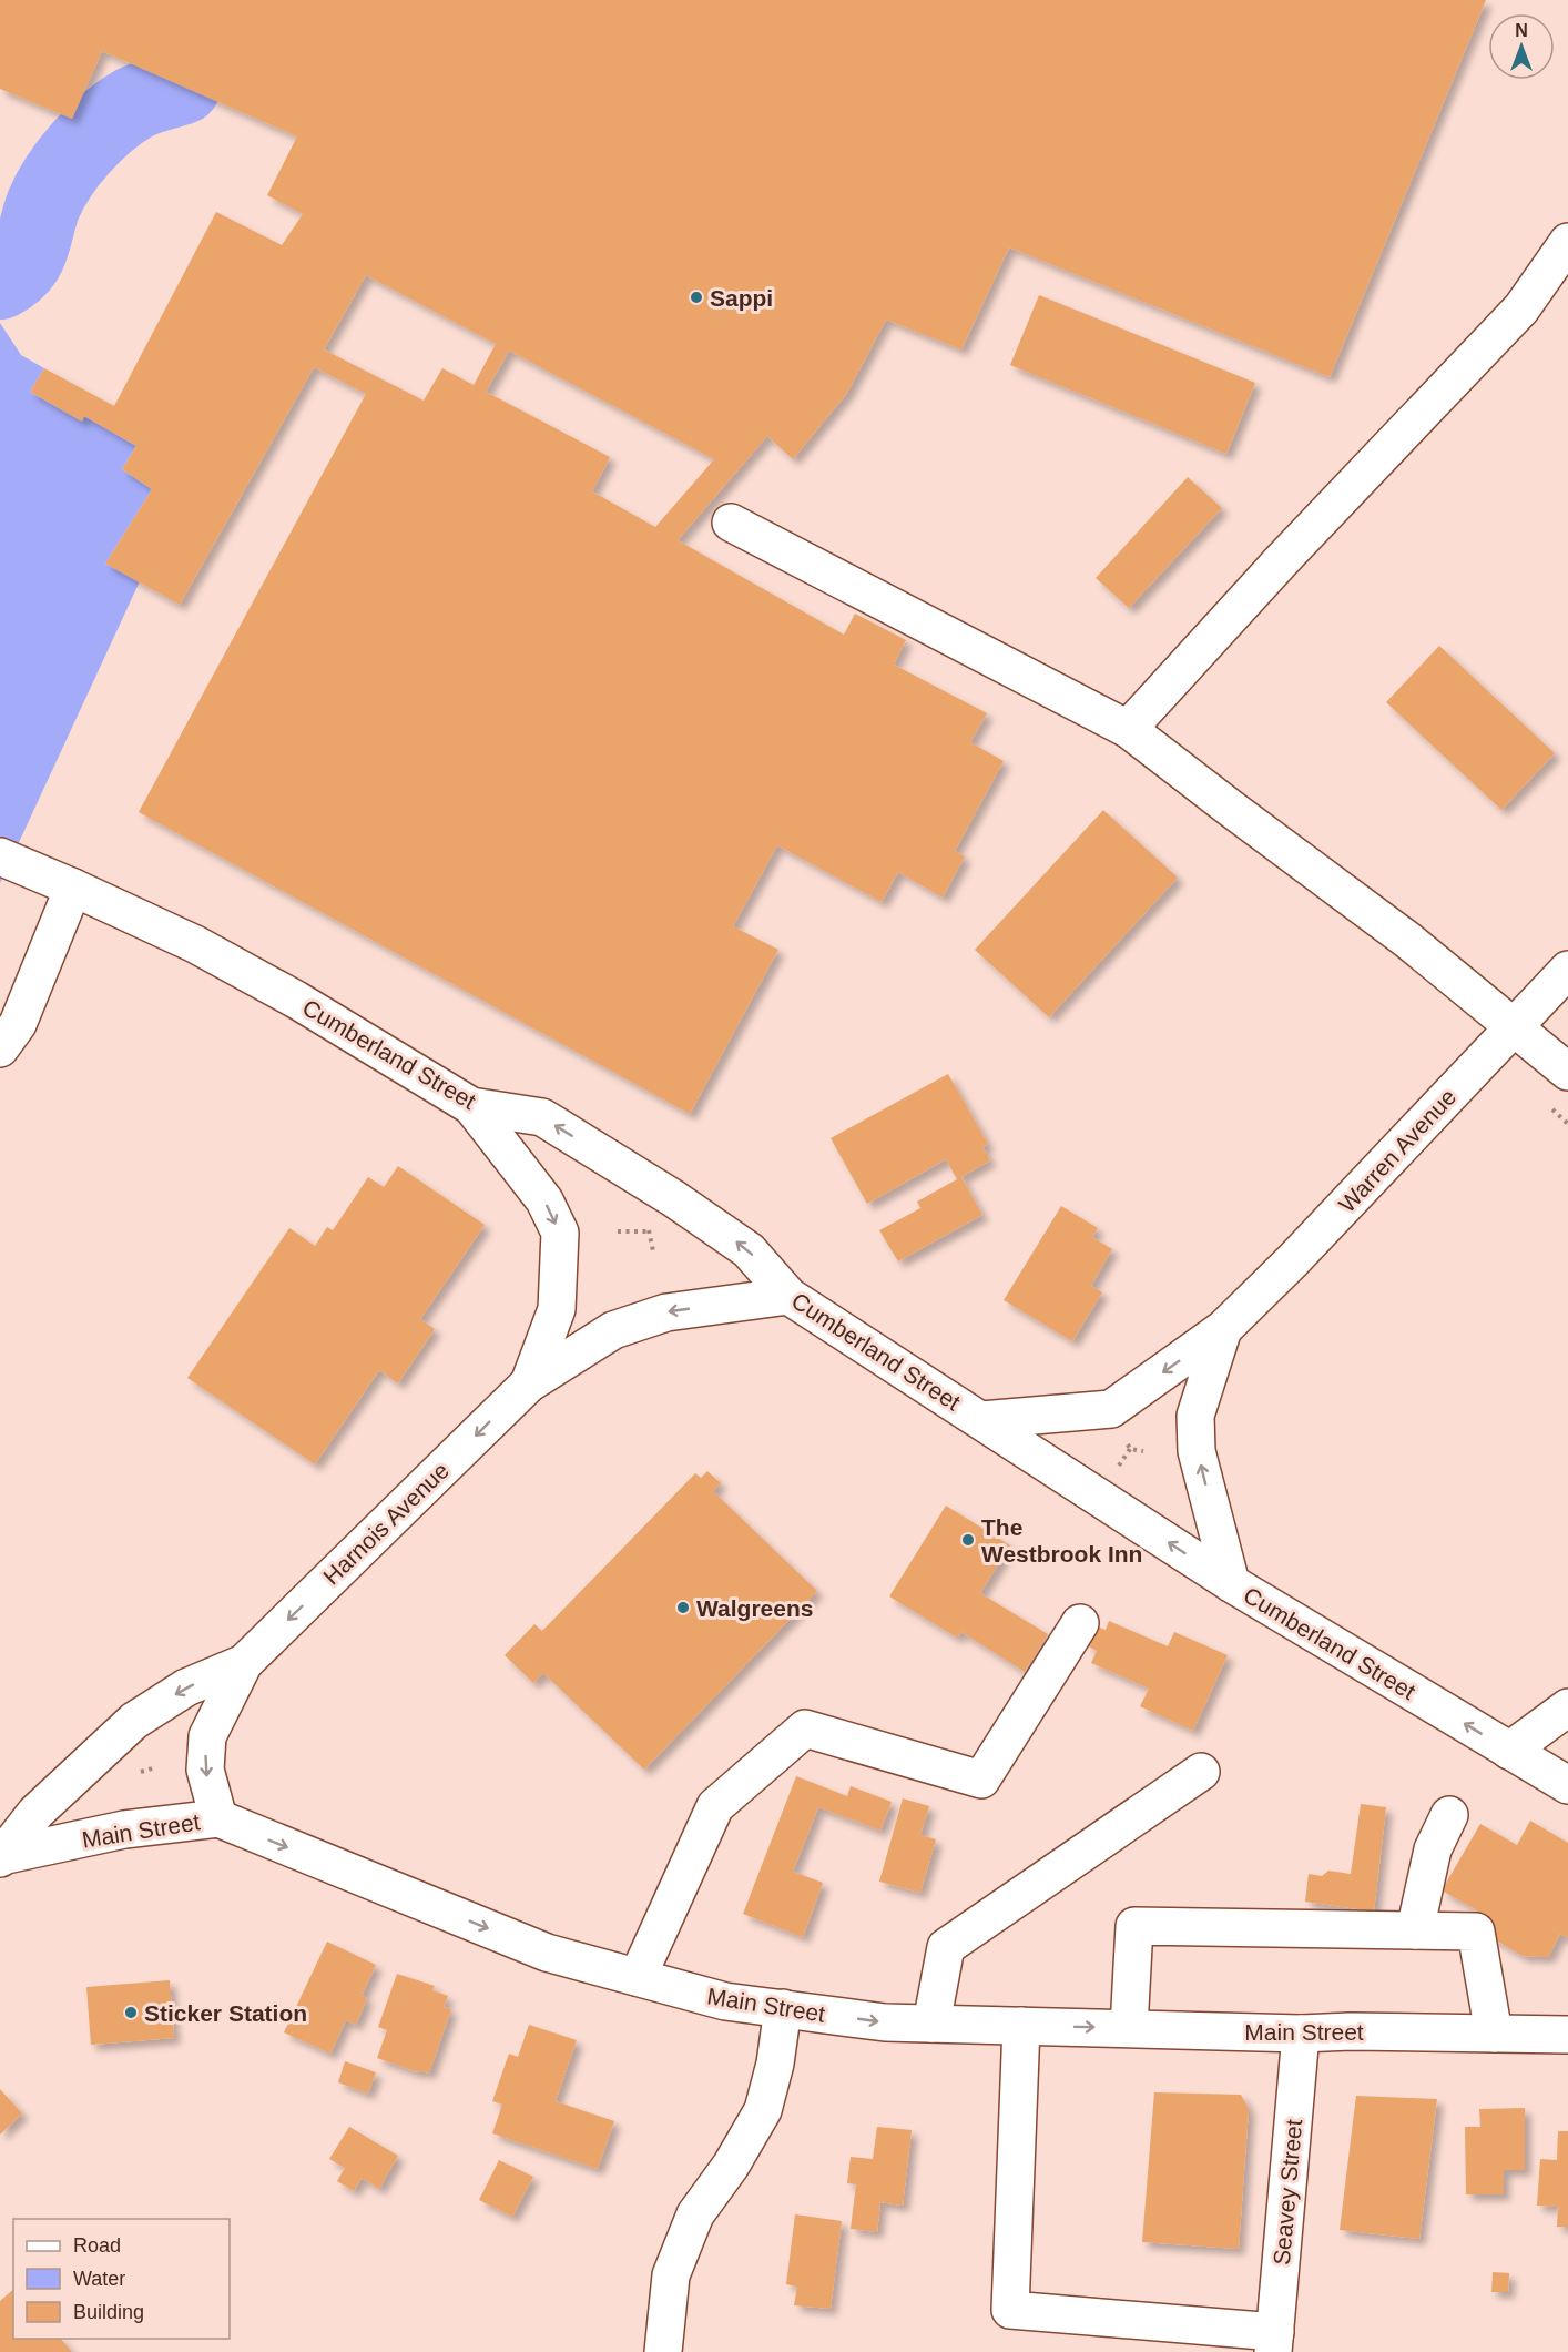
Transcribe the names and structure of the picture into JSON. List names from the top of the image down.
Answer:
{
  "streets": {
    "main road": [
      "Cumberland Street",
      "Warren Avenue",
      "Harnois Avenue",
      "Main Street",
      "Seavey Street"
    ]
  },
  "crossings": [
    ["Cumberland Street", "Warren Avenue"],
    ["Cumberland Street", "Harnois Avenue"],
    ["Harnois Avenue", "Main Street"],
    ["Main Street", "Seavey Street"]
  ],
  "one_way": ["Cumberland Street", "Harnois Avenue", "Main Street"],
  "places": [
    "Sappi",
    "The Westbrook Inn",
    "Walgreens",
    "Sticker Station"
  ],
  "legend": ["Road", "Water", "Building"],
  "north": "top"
}
